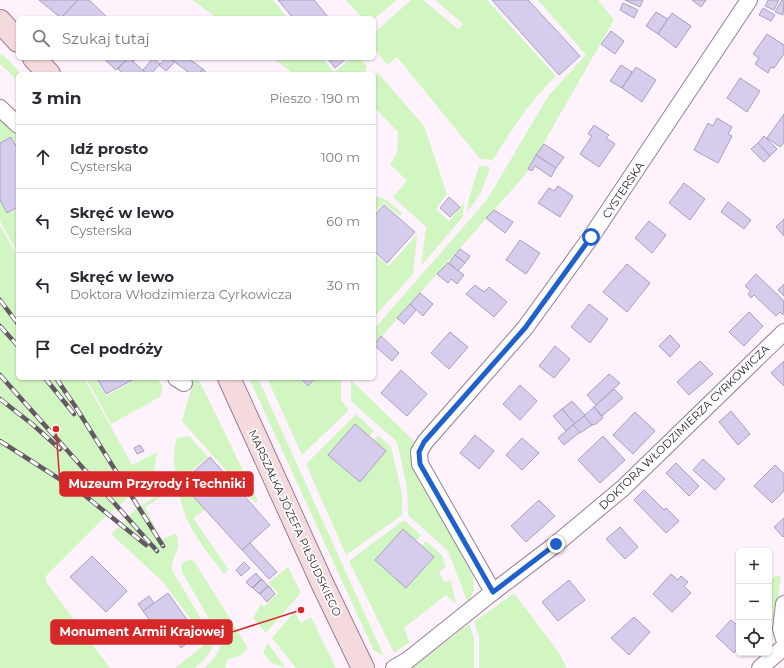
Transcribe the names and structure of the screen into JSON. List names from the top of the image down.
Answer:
{
  "streets": {
    "street": ["CYSTERSKA", "DOKTORA WŁODZIMIERZA CYRKOWICZA", "MARSZAŁKA JÓZEFA PIŁSUDSKIEGO"]
  },
  "crossings": [
    ["CYSTERSKA", "DOKTORA WŁODZIMIERZA CYRKOWICZA"]
  ],
  "places": ["Muzeum Przyrody i Techniki", "Monument Armii Krajowej"],
  "page": {
    "search": "Szukaj tutaj",
    "heading": ["3 min", "Pieszo · 190 m"],
    "list": [
      ["Idź prosto", "Cysterska", "100 m"],
      ["Skręć w lewo", "Cysterska", "60 m"],
      ["Skręć w lewo", "Doktora Włodzimierza Cyrkowicza", "30 m"],
      "Cel podróży"
    ],
    "map_buttons": ["+", "−"]
  }
}
